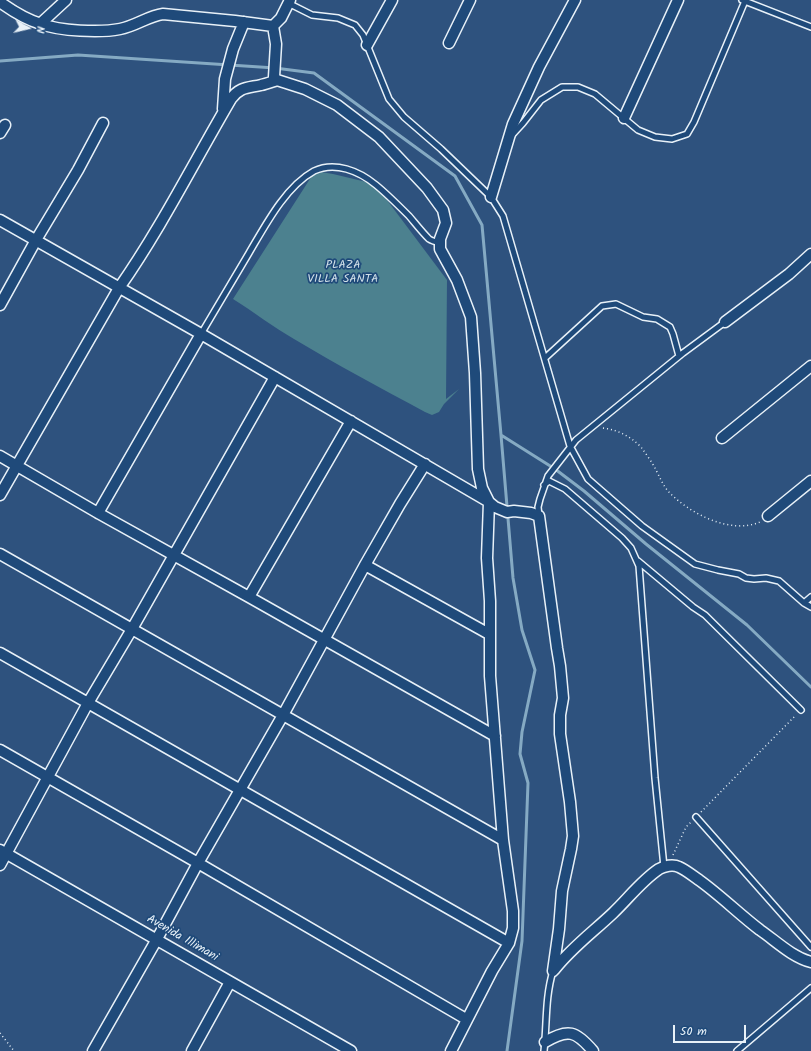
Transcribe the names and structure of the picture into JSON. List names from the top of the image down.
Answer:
{
  "streets": {
    "street": ["Avenida Illimani"]
  },
  "parks": ["PLAZA VILLA SANTA"],
  "scale_bar": "50 m",
  "north": "right"
}
